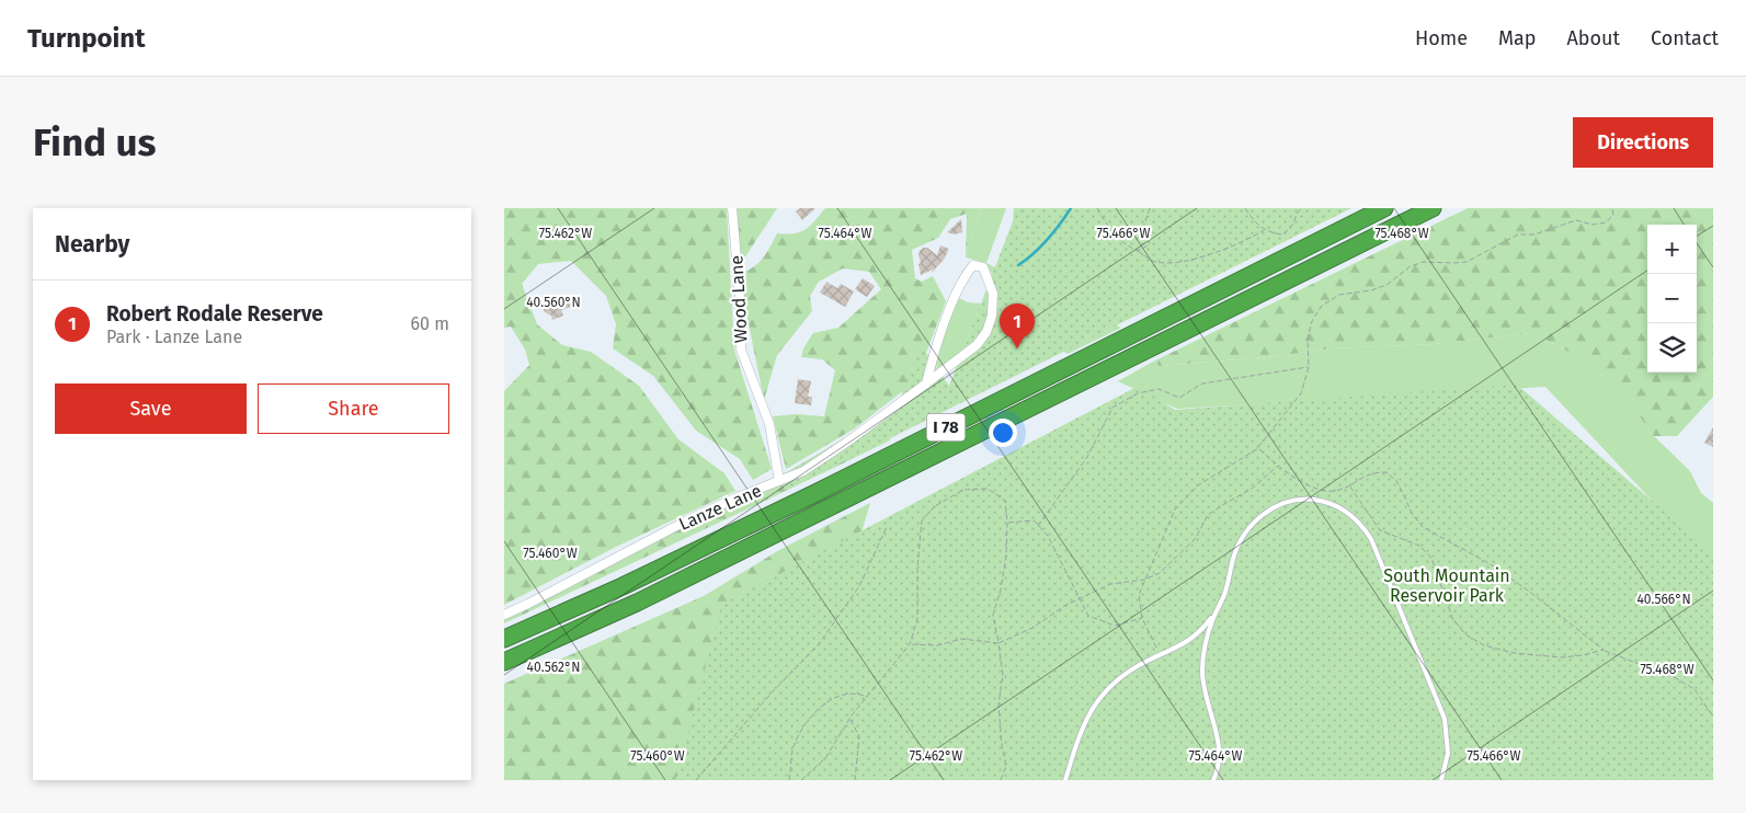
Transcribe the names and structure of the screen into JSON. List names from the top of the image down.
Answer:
{
  "streets": {
    "highway": ["I 78"],
    "street": ["Wood Lane", "Lanze Lane"]
  },
  "crossings": [
    ["Wood Lane", "Lanze Lane"]
  ],
  "parks": ["South Mountain Reservoir Park"],
  "page": {
    "header": "Turnpoint",
    "nav": [
      "Home",
      "Map",
      "About",
      "Contact"
    ],
    "buttons": [
      "Directions",
      ["Save", "Share"]
    ],
    "title": "Find us",
    "heading": "Nearby",
    "map_buttons": ["+", "−"],
    "list": [
      {
        "mark": "1",
        "name": "Robert Rodale Reserve",
        "note": "Park · Lanze Lane",
        "value": "60 m"
      }
    ],
    "pins": "1"
  },
  "coordinates": [
    "75.462°W",
    "75.464°W",
    "75.466°W",
    "75.468°W",
    "40.560°N",
    "75.460°W",
    "40.566°N",
    "40.562°N"
  ]
}
